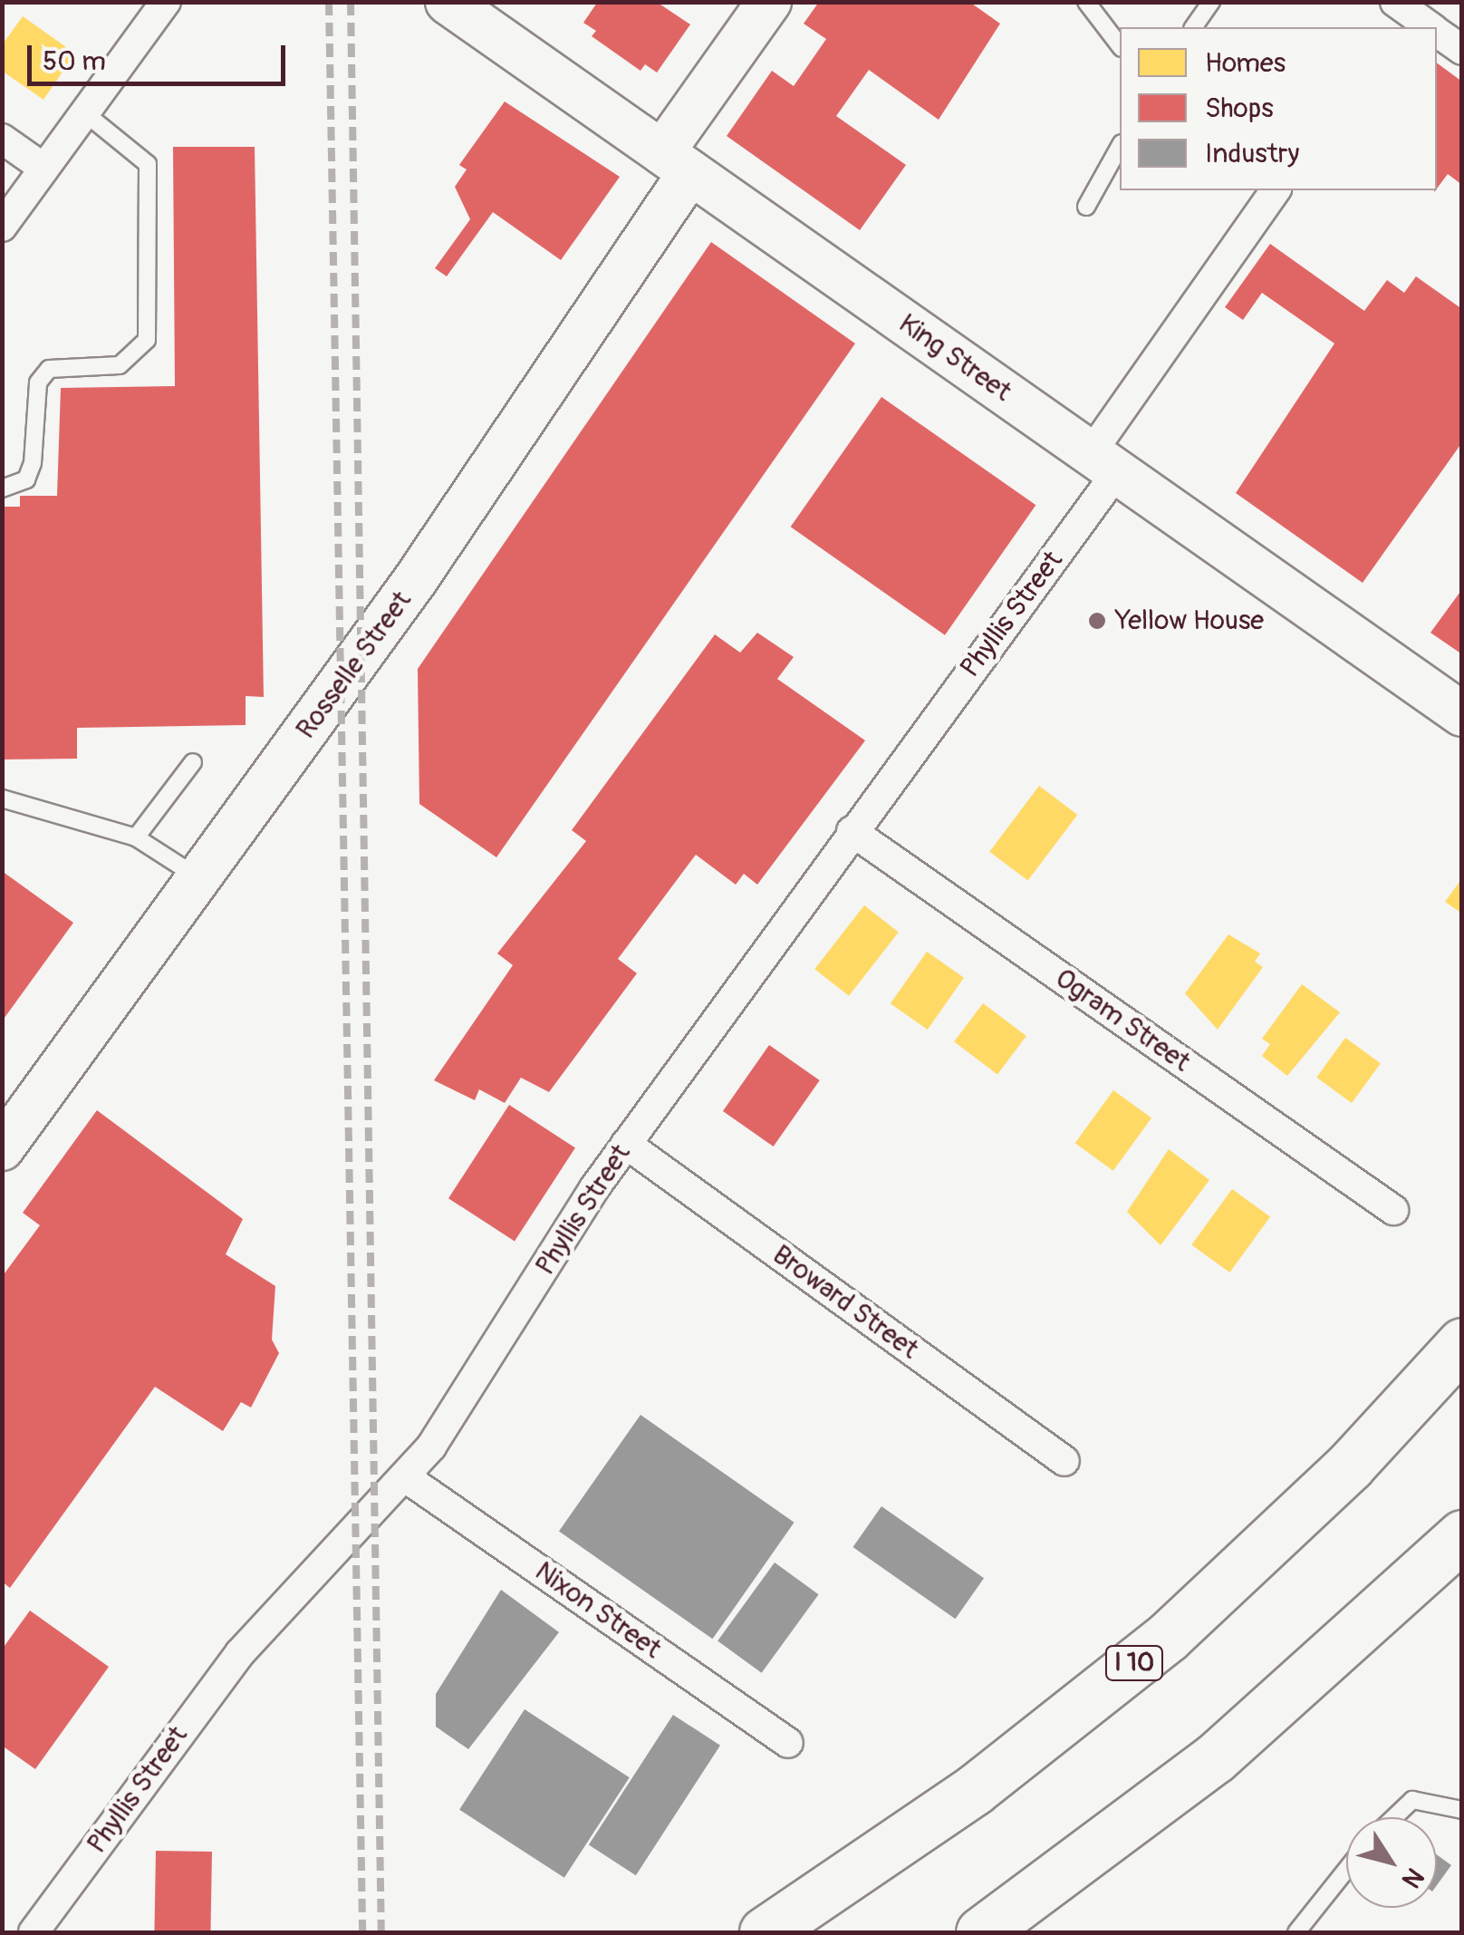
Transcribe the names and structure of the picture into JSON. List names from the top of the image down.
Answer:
{
  "streets": {
    "highway": ["I 10"],
    "street": [
      "King Street",
      "Phyllis Street",
      "Rosselle Street",
      "Ogram Street",
      "Broward Street",
      "Nixon Street"
    ]
  },
  "crossings": [
    ["King Street", "Phyllis Street"],
    ["King Street", "Rosselle Street"],
    ["Phyllis Street", "Ogram Street"],
    ["Phyllis Street", "Broward Street"],
    ["Phyllis Street", "Nixon Street"]
  ],
  "places": ["Yellow House"],
  "legend": ["Homes", "Shops", "Industry"],
  "scale_bar": "50 m",
  "north": "bottom right"
}
